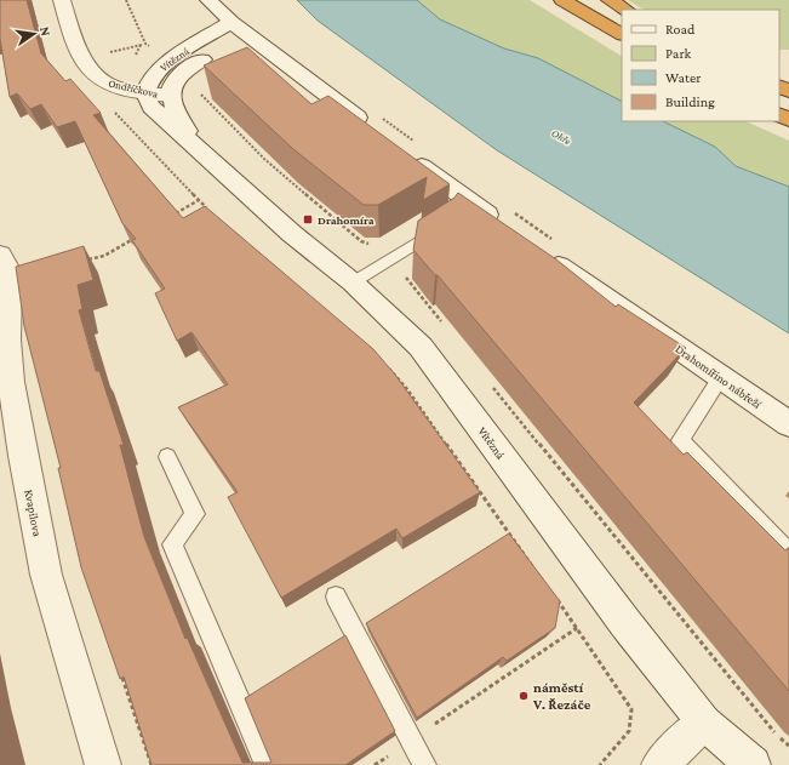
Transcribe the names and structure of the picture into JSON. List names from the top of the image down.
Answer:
{
  "streets": {
    "street": [
      "Vítězná",
      "Ondříčkova",
      "Drahomířino nábřeží",
      "Kvapilova"
    ]
  },
  "crossings": [
    ["Vítězná", "Ondříčkova"]
  ],
  "water": ["Ohře"],
  "places": {
    "transit": ["Drahomíra"],
    "other": ["náměstí V. Řezáče"]
  },
  "legend": [
    "Road",
    "Park",
    "Water",
    "Building"
  ],
  "north": "right"
}
